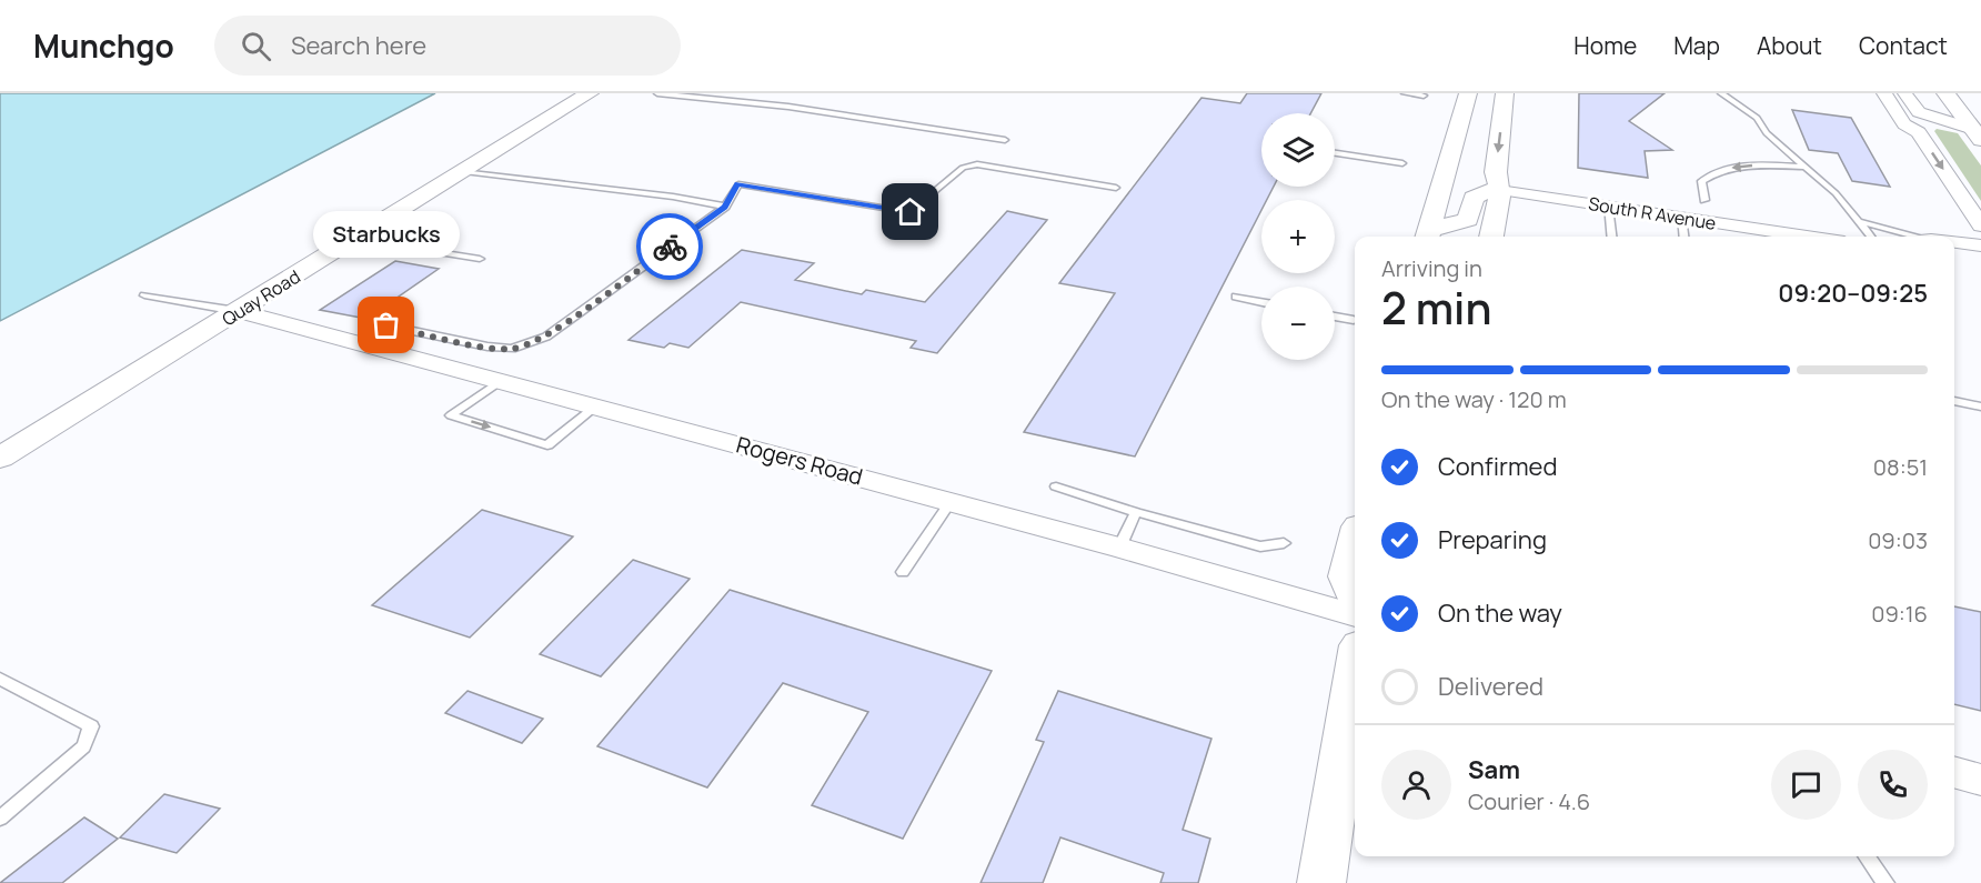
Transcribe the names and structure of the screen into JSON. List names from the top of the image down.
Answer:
{
  "streets": {
    "main road": ["Quay Road"],
    "street": ["South R Avenue", "Rogers Road"]
  },
  "crossings": [
    ["Quay Road", "Rogers Road"]
  ],
  "places": ["Starbucks"],
  "page": {
    "header": "Munchgo",
    "search": "Search here",
    "nav": [
      "Home",
      "Map",
      "About",
      "Contact"
    ],
    "map_buttons": ["+", "−"],
    "bubble": "Starbucks",
    "heading": ["2 min", "Arriving in", "09:20–09:25"],
    "panel": ["Sam", "Courier · 4.6"],
    "bar": "On the way · 120 m",
    "list": [
      ["Confirmed", "08:51"],
      ["Preparing", "09:03"],
      ["On the way", "09:16"],
      "Delivered"
    ]
  }
}
